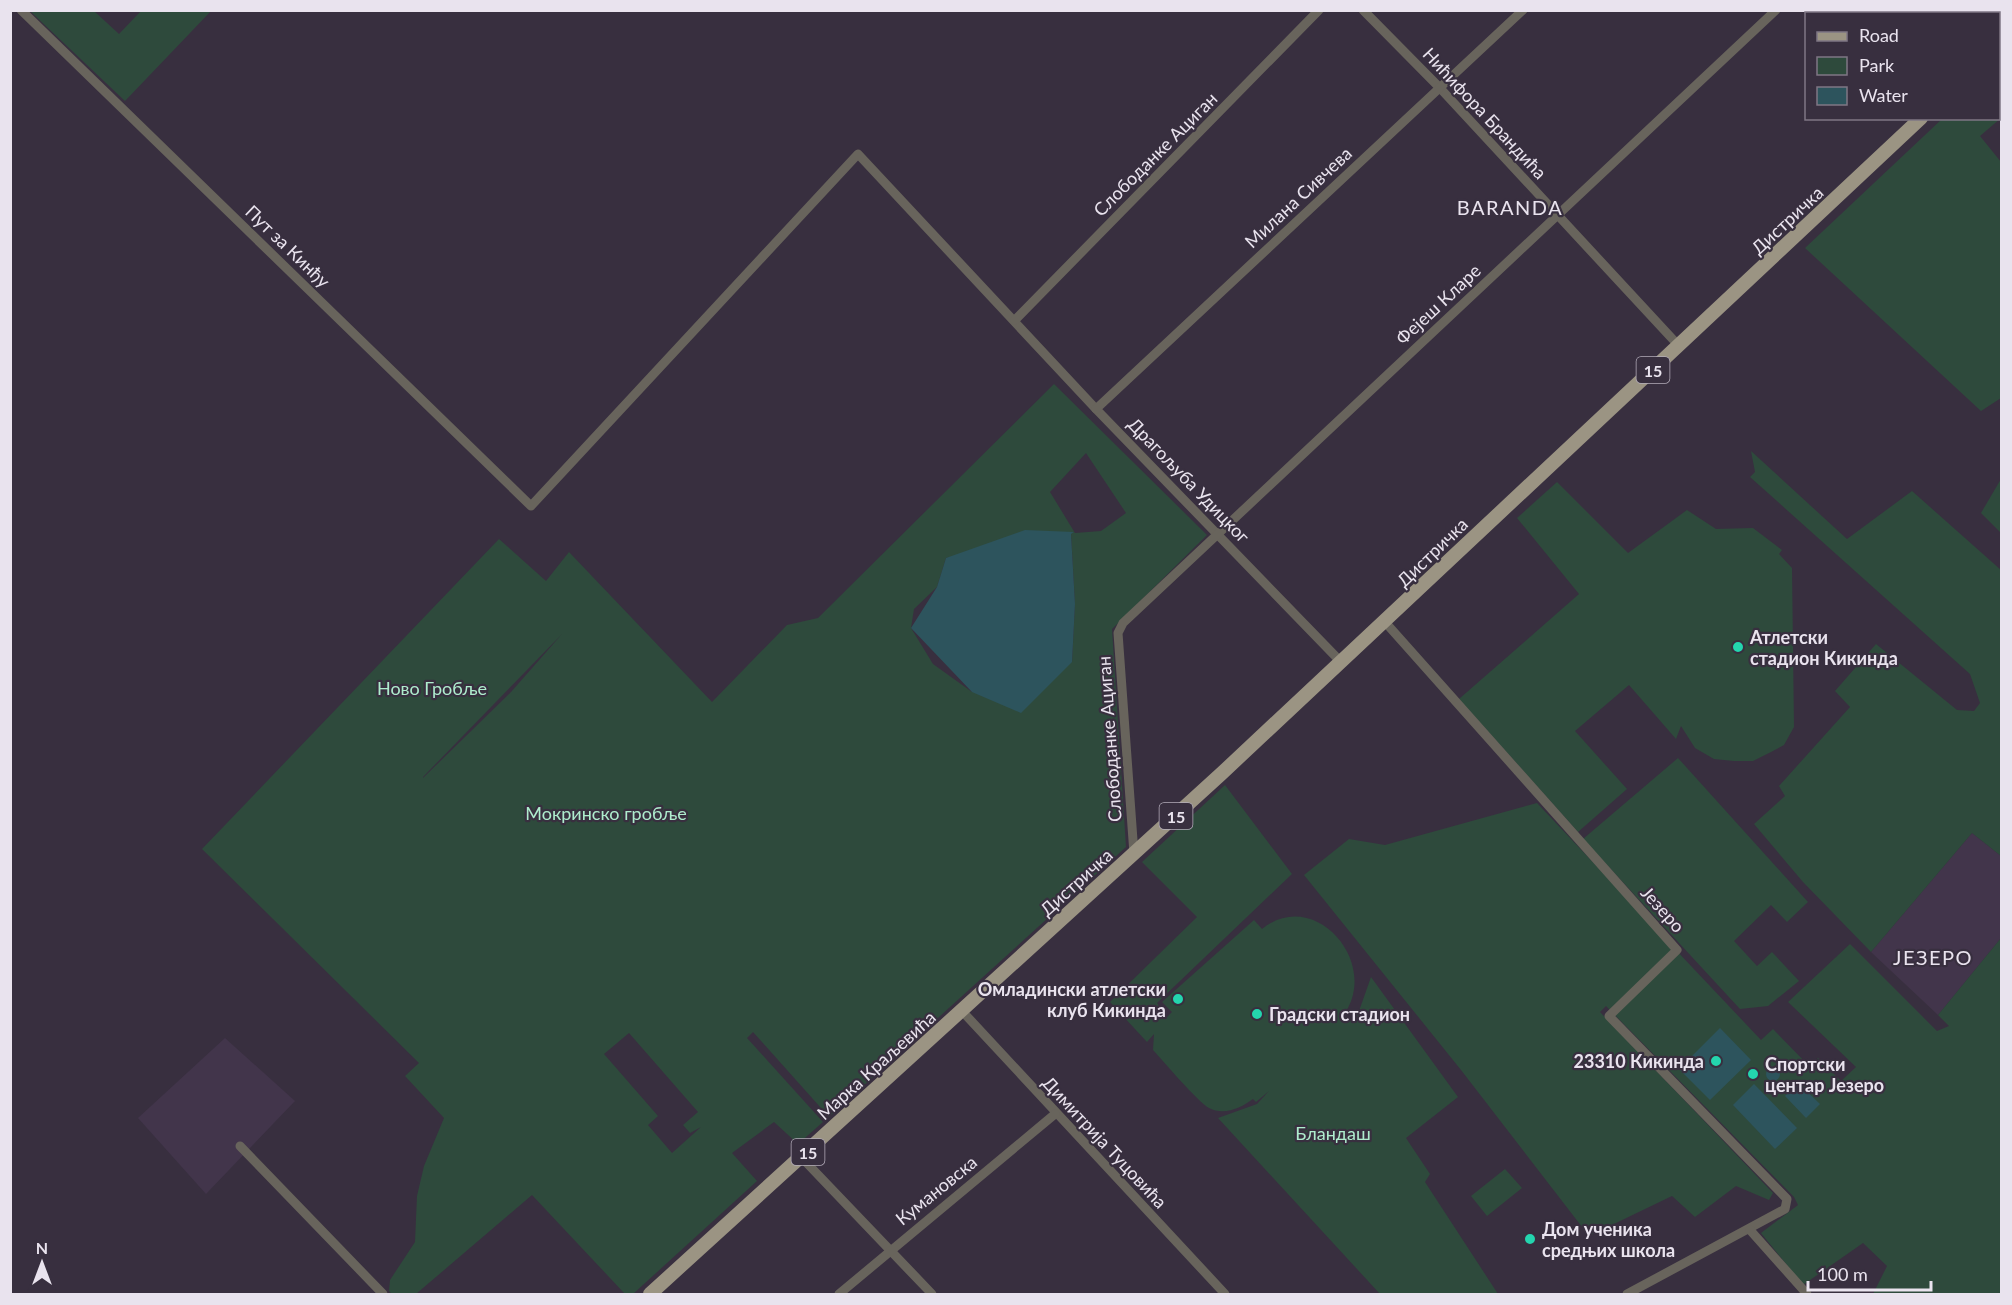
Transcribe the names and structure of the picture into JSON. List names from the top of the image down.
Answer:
{
  "streets": {
    "main road": ["Дистричка", "15", "Марка Краљевића"],
    "street": [
      "Нићифора Брандића",
      "Слободанке Ациган",
      "Милана Сивчева",
      "Пут за Кинђу",
      "Фејеш Кларе",
      "Драгољуба Удицког",
      "Језеро",
      "Димитрија Туцовића",
      "Кумановска"
    ]
  },
  "crossings": [
    ["Нићифора Брандића", "Милана Сивчева"],
    ["Нићифора Брандића", "Дистричка"],
    ["Нићифора Брандића", "Фејеш Кларе"],
    ["Слободанке Ациган", "Дистричка"],
    ["Слободанке Ациган", "Фејеш Кларе"],
    ["Слободанке Ациган", "Драгољуба Удицког"],
    ["Милана Сивчева", "Драгољуба Удицког"],
    ["Дистричка", "Драгољуба Удицког"],
    ["Дистричка", "Језеро"],
    ["Дистричка", "Марка Краљевића"],
    ["Дистричка", "Димитрија Туцовића"],
    ["Пут за Кинђу", "Драгољуба Удицког"],
    ["Фејеш Кларе", "Драгољуба Удицког"],
    ["Марка Краљевића", "Димитрија Туцовића"],
    ["Димитрија Туцовића", "Кумановска"]
  ],
  "districts": ["BARANDA", "ЈЕЗЕРО"],
  "parks": ["Ново Гробље", "Мокринско гробље", "Бландаш"],
  "places": [
    "Атлетски стадион Кикинда",
    "Омладински атлетски клуб Кикинда",
    "Градски стадион",
    "23310 Кикинда",
    "Спортски центар Језеро",
    "Дом ученика средњих школа"
  ],
  "legend": ["Road", "Park", "Water"],
  "scale_bar": "100 m",
  "north": "top"
}
